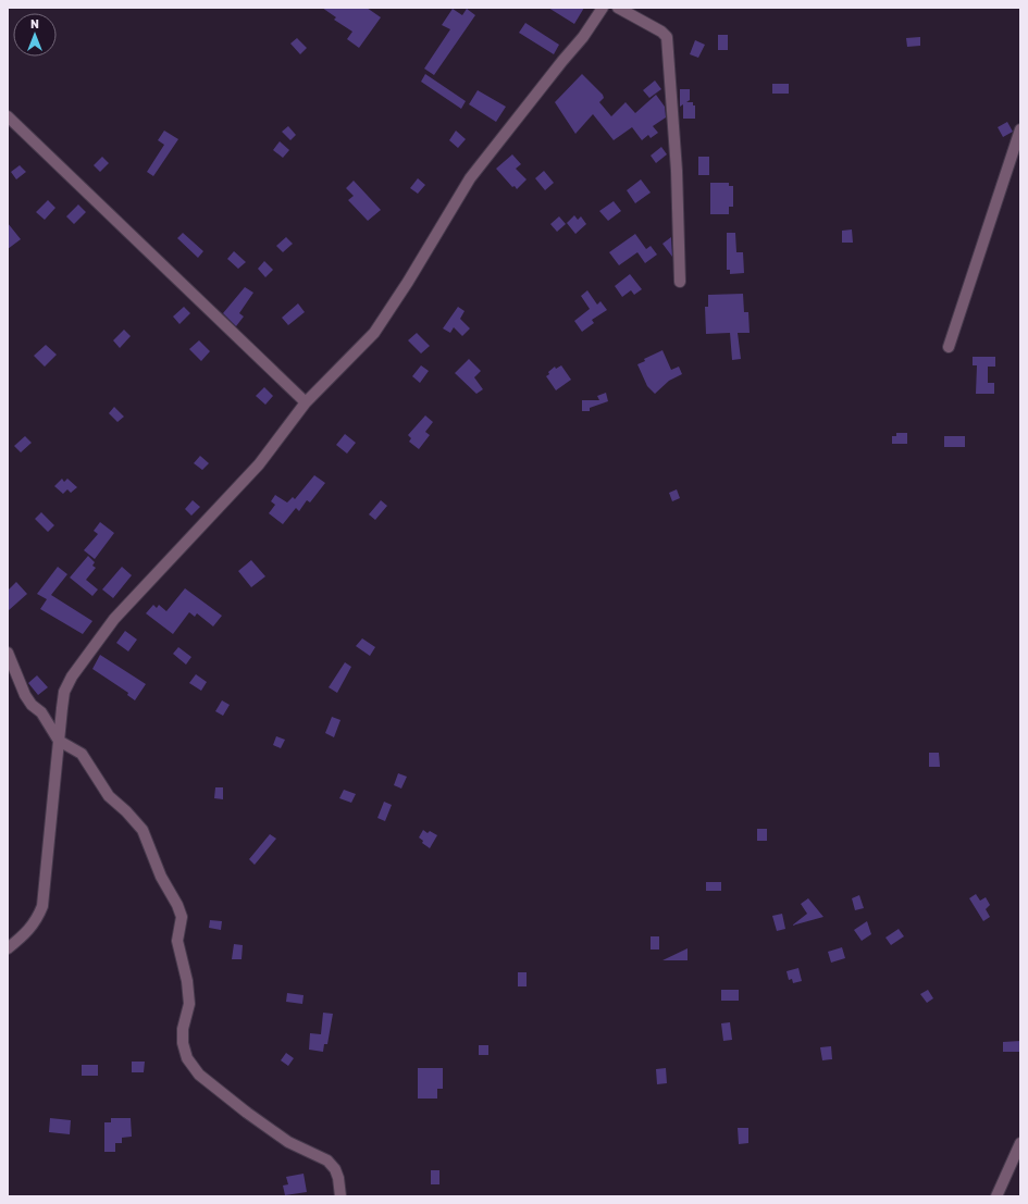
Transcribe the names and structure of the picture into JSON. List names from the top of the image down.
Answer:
{
  "north": "top"
}
